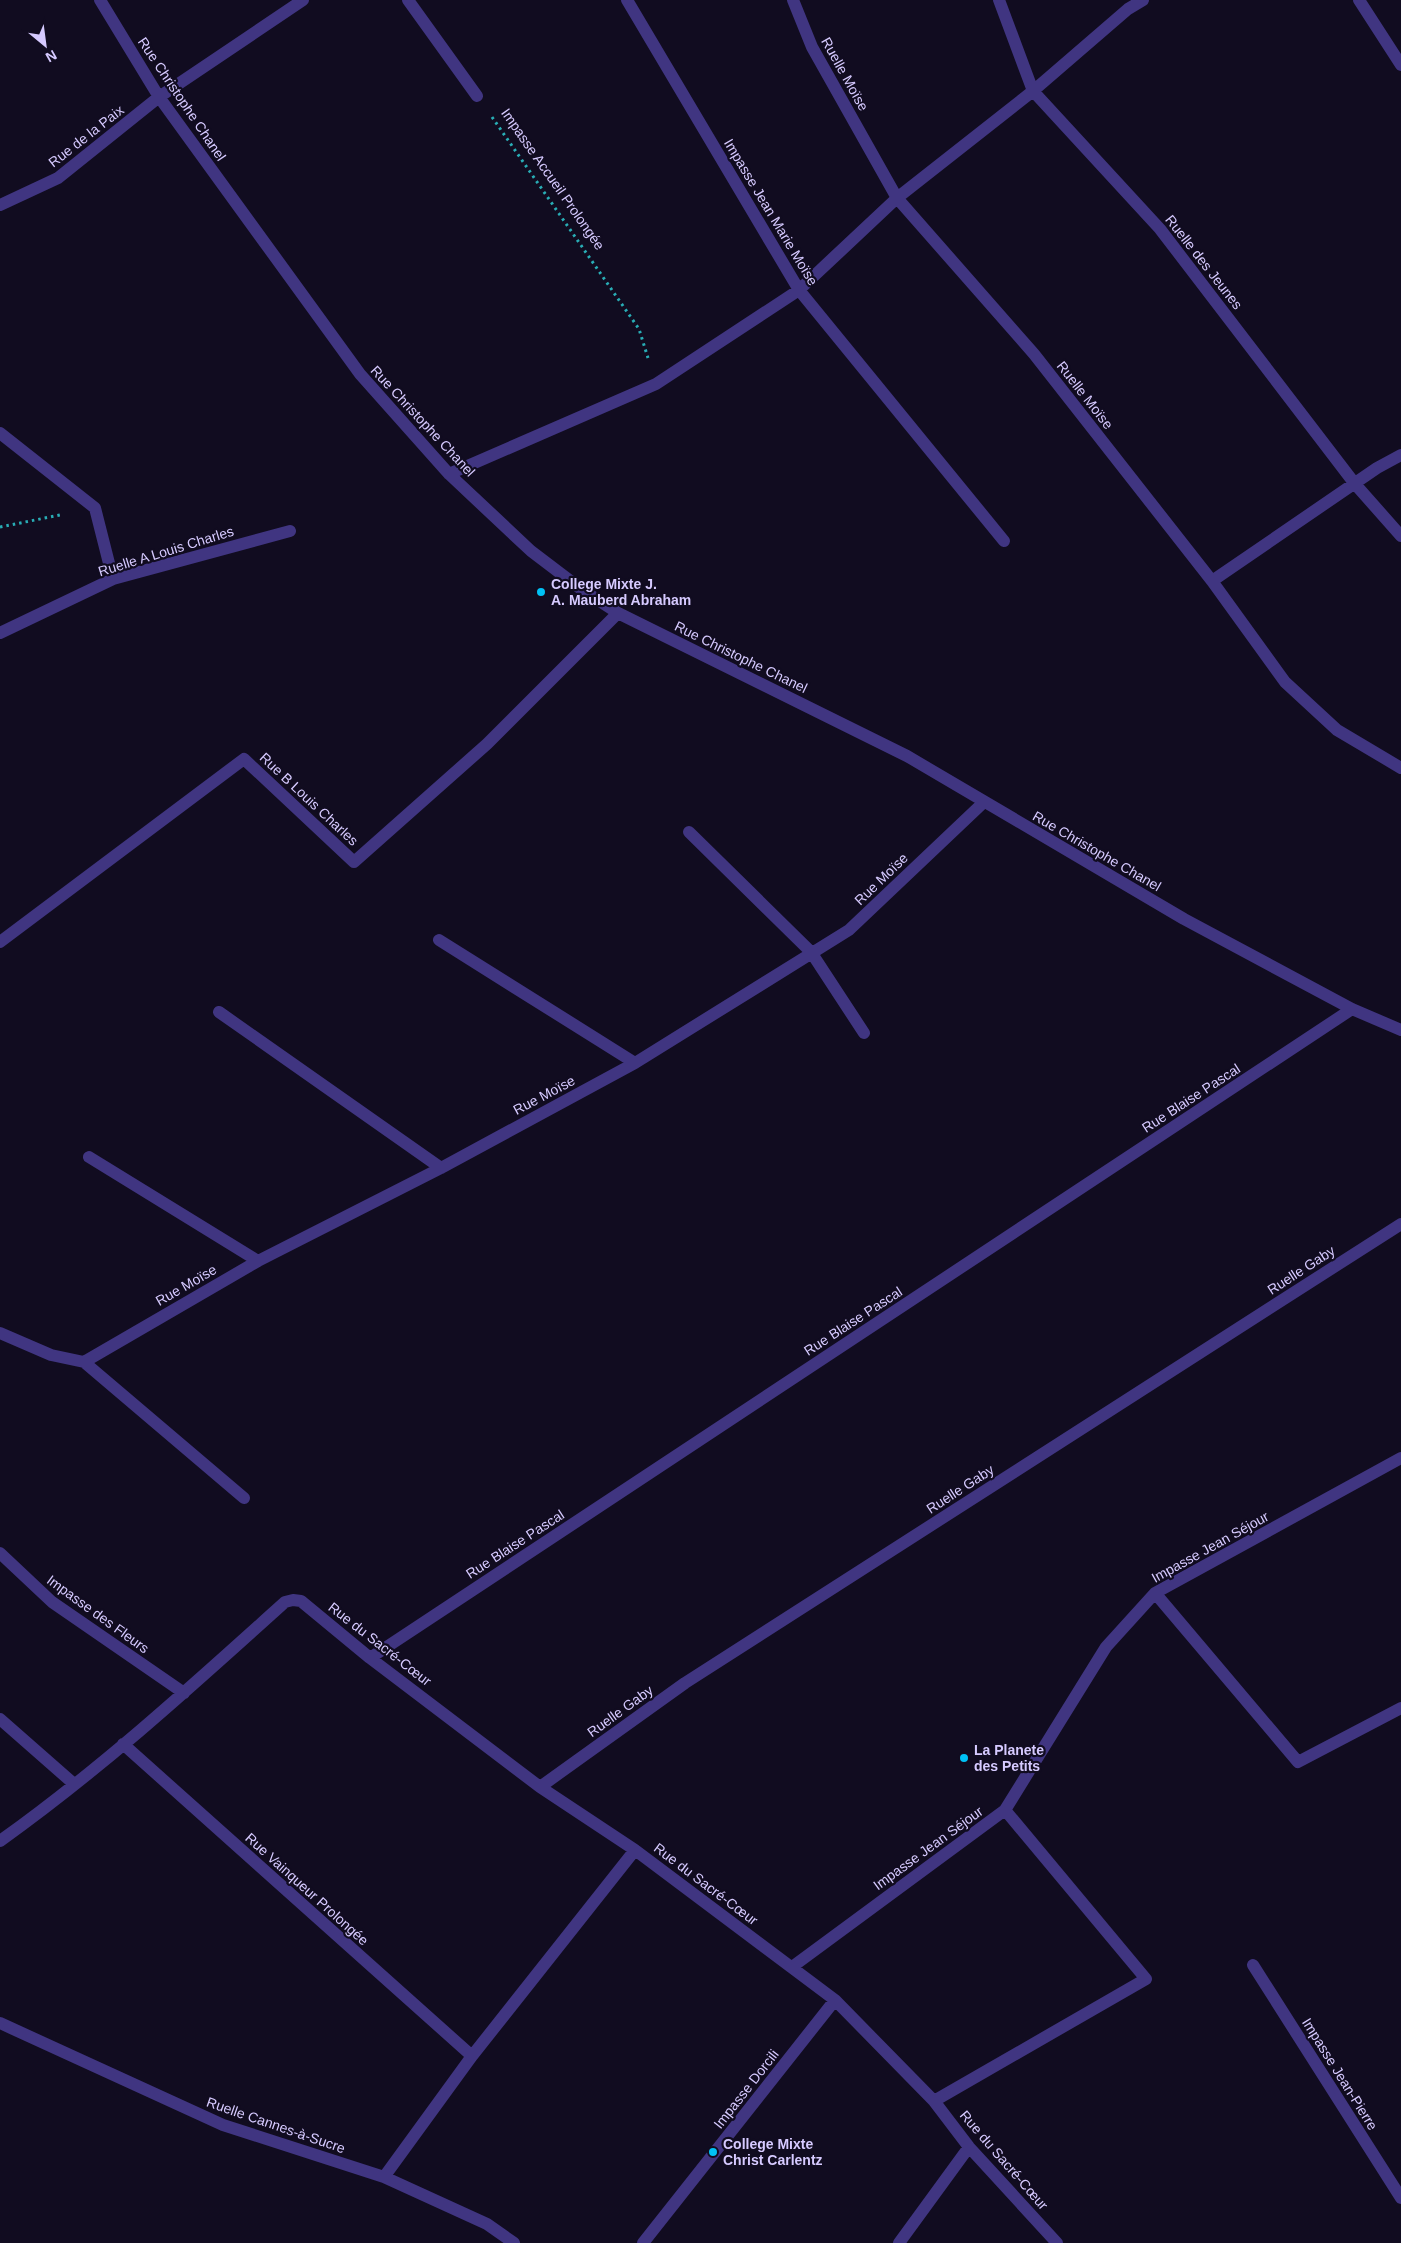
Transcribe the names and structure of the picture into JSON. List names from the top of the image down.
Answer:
{
  "streets": {
    "street": [
      "Ruelle Moïse",
      "Rue Christophe Chanel",
      "Rue de la Paix",
      "Impasse Jean Marie Moïse",
      "Ruelle des Jeunes",
      "Ruelle A Louis Charles",
      "Rue B Louis Charles",
      "Rue Moïse",
      "Rue Blaise Pascal",
      "Ruelle Gaby",
      "Impasse Jean Séjour",
      "Impasse des Fleurs",
      "Rue du Sacré-Cœur",
      "Rue Vainqueur Prolongée",
      "Impasse Jean-Pierre",
      "Impasse Dorcili",
      "Ruelle Cannes-à-Sucre"
    ],
    "path": ["Impasse Accueil Prolongée"]
  },
  "crossings": [
    ["Rue Christophe Chanel", "Rue de la Paix"],
    ["Rue Christophe Chanel", "Rue B Louis Charles"],
    ["Rue Christophe Chanel", "Rue Moïse"],
    ["Rue Christophe Chanel", "Rue Blaise Pascal"],
    ["Rue Blaise Pascal", "Rue du Sacré-Cœur"],
    ["Ruelle Gaby", "Rue du Sacré-Cœur"],
    ["Impasse Jean Séjour", "Rue du Sacré-Cœur"],
    ["Impasse des Fleurs", "Rue du Sacré-Cœur"],
    ["Rue du Sacré-Cœur", "Impasse Dorcili"]
  ],
  "places": ["College Mixte J. A. Mauberd Abraham", "La Planete des Petits", "College Mixte Christ Carlentz"],
  "north": "bottom right"
}
